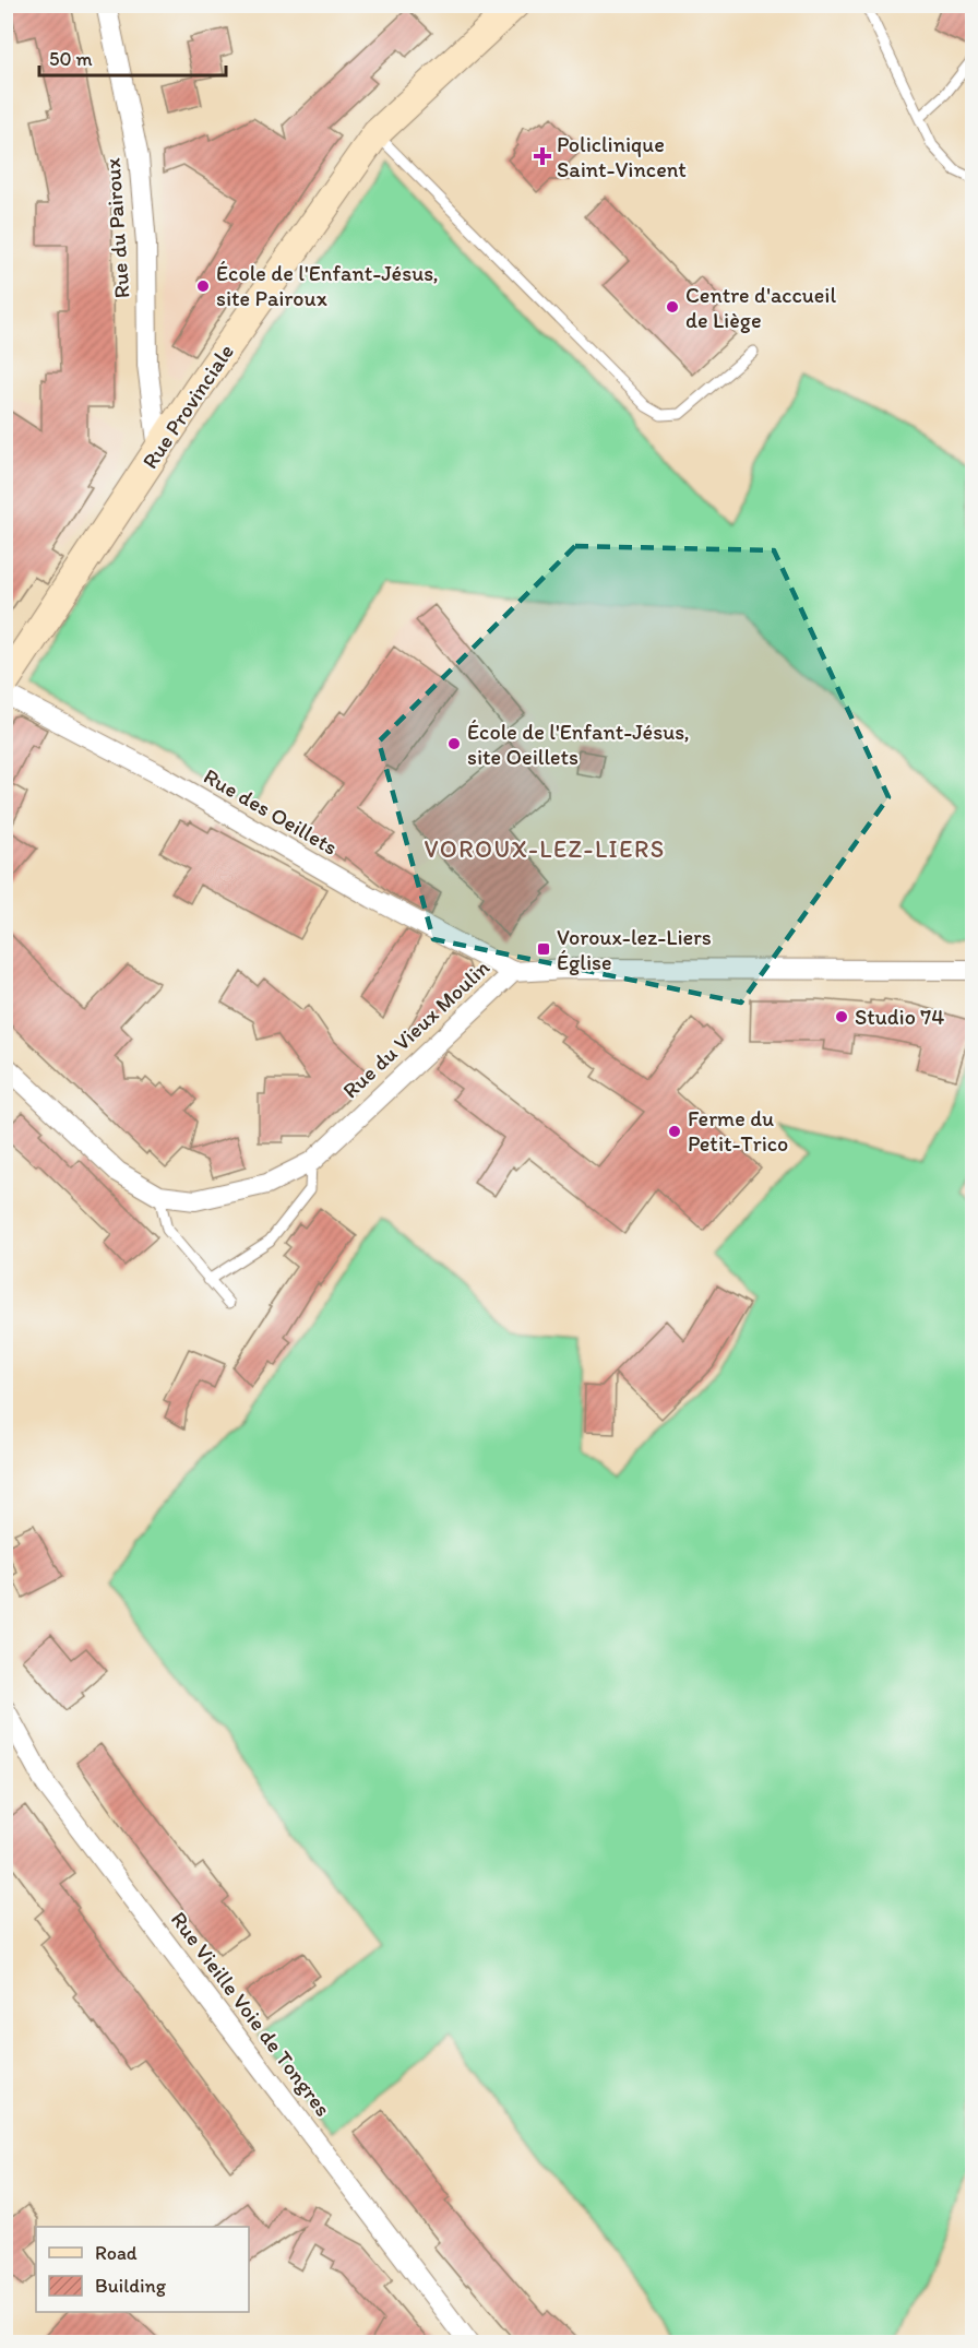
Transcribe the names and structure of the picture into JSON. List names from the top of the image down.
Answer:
{
  "streets": {
    "main road": ["Rue Provinciale"],
    "street": [
      "Rue du Pairoux",
      "Rue des Oeillets",
      "Rue du Vieux Moulin",
      "Rue Vieille Voie de Tongres"
    ]
  },
  "crossings": [
    ["Rue du Pairoux", "Rue Provinciale"],
    ["Rue des Oeillets", "Rue du Vieux Moulin"]
  ],
  "districts": ["VOROUX-LEZ-LIERS"],
  "places": {
    "health": ["Policlinique Saint-Vincent"],
    "other": [
      "École de l'Enfant-Jésus, site Pairoux",
      "Centre d'accueil de Liège",
      "École de l'Enfant-Jésus, site Oeillets",
      "Studio 74",
      "Ferme du Petit-Trico"
    ],
    "transit": ["Voroux-lez-Liers Église"]
  },
  "legend": ["Road", "Building"],
  "scale_bar": "50 m"
}
